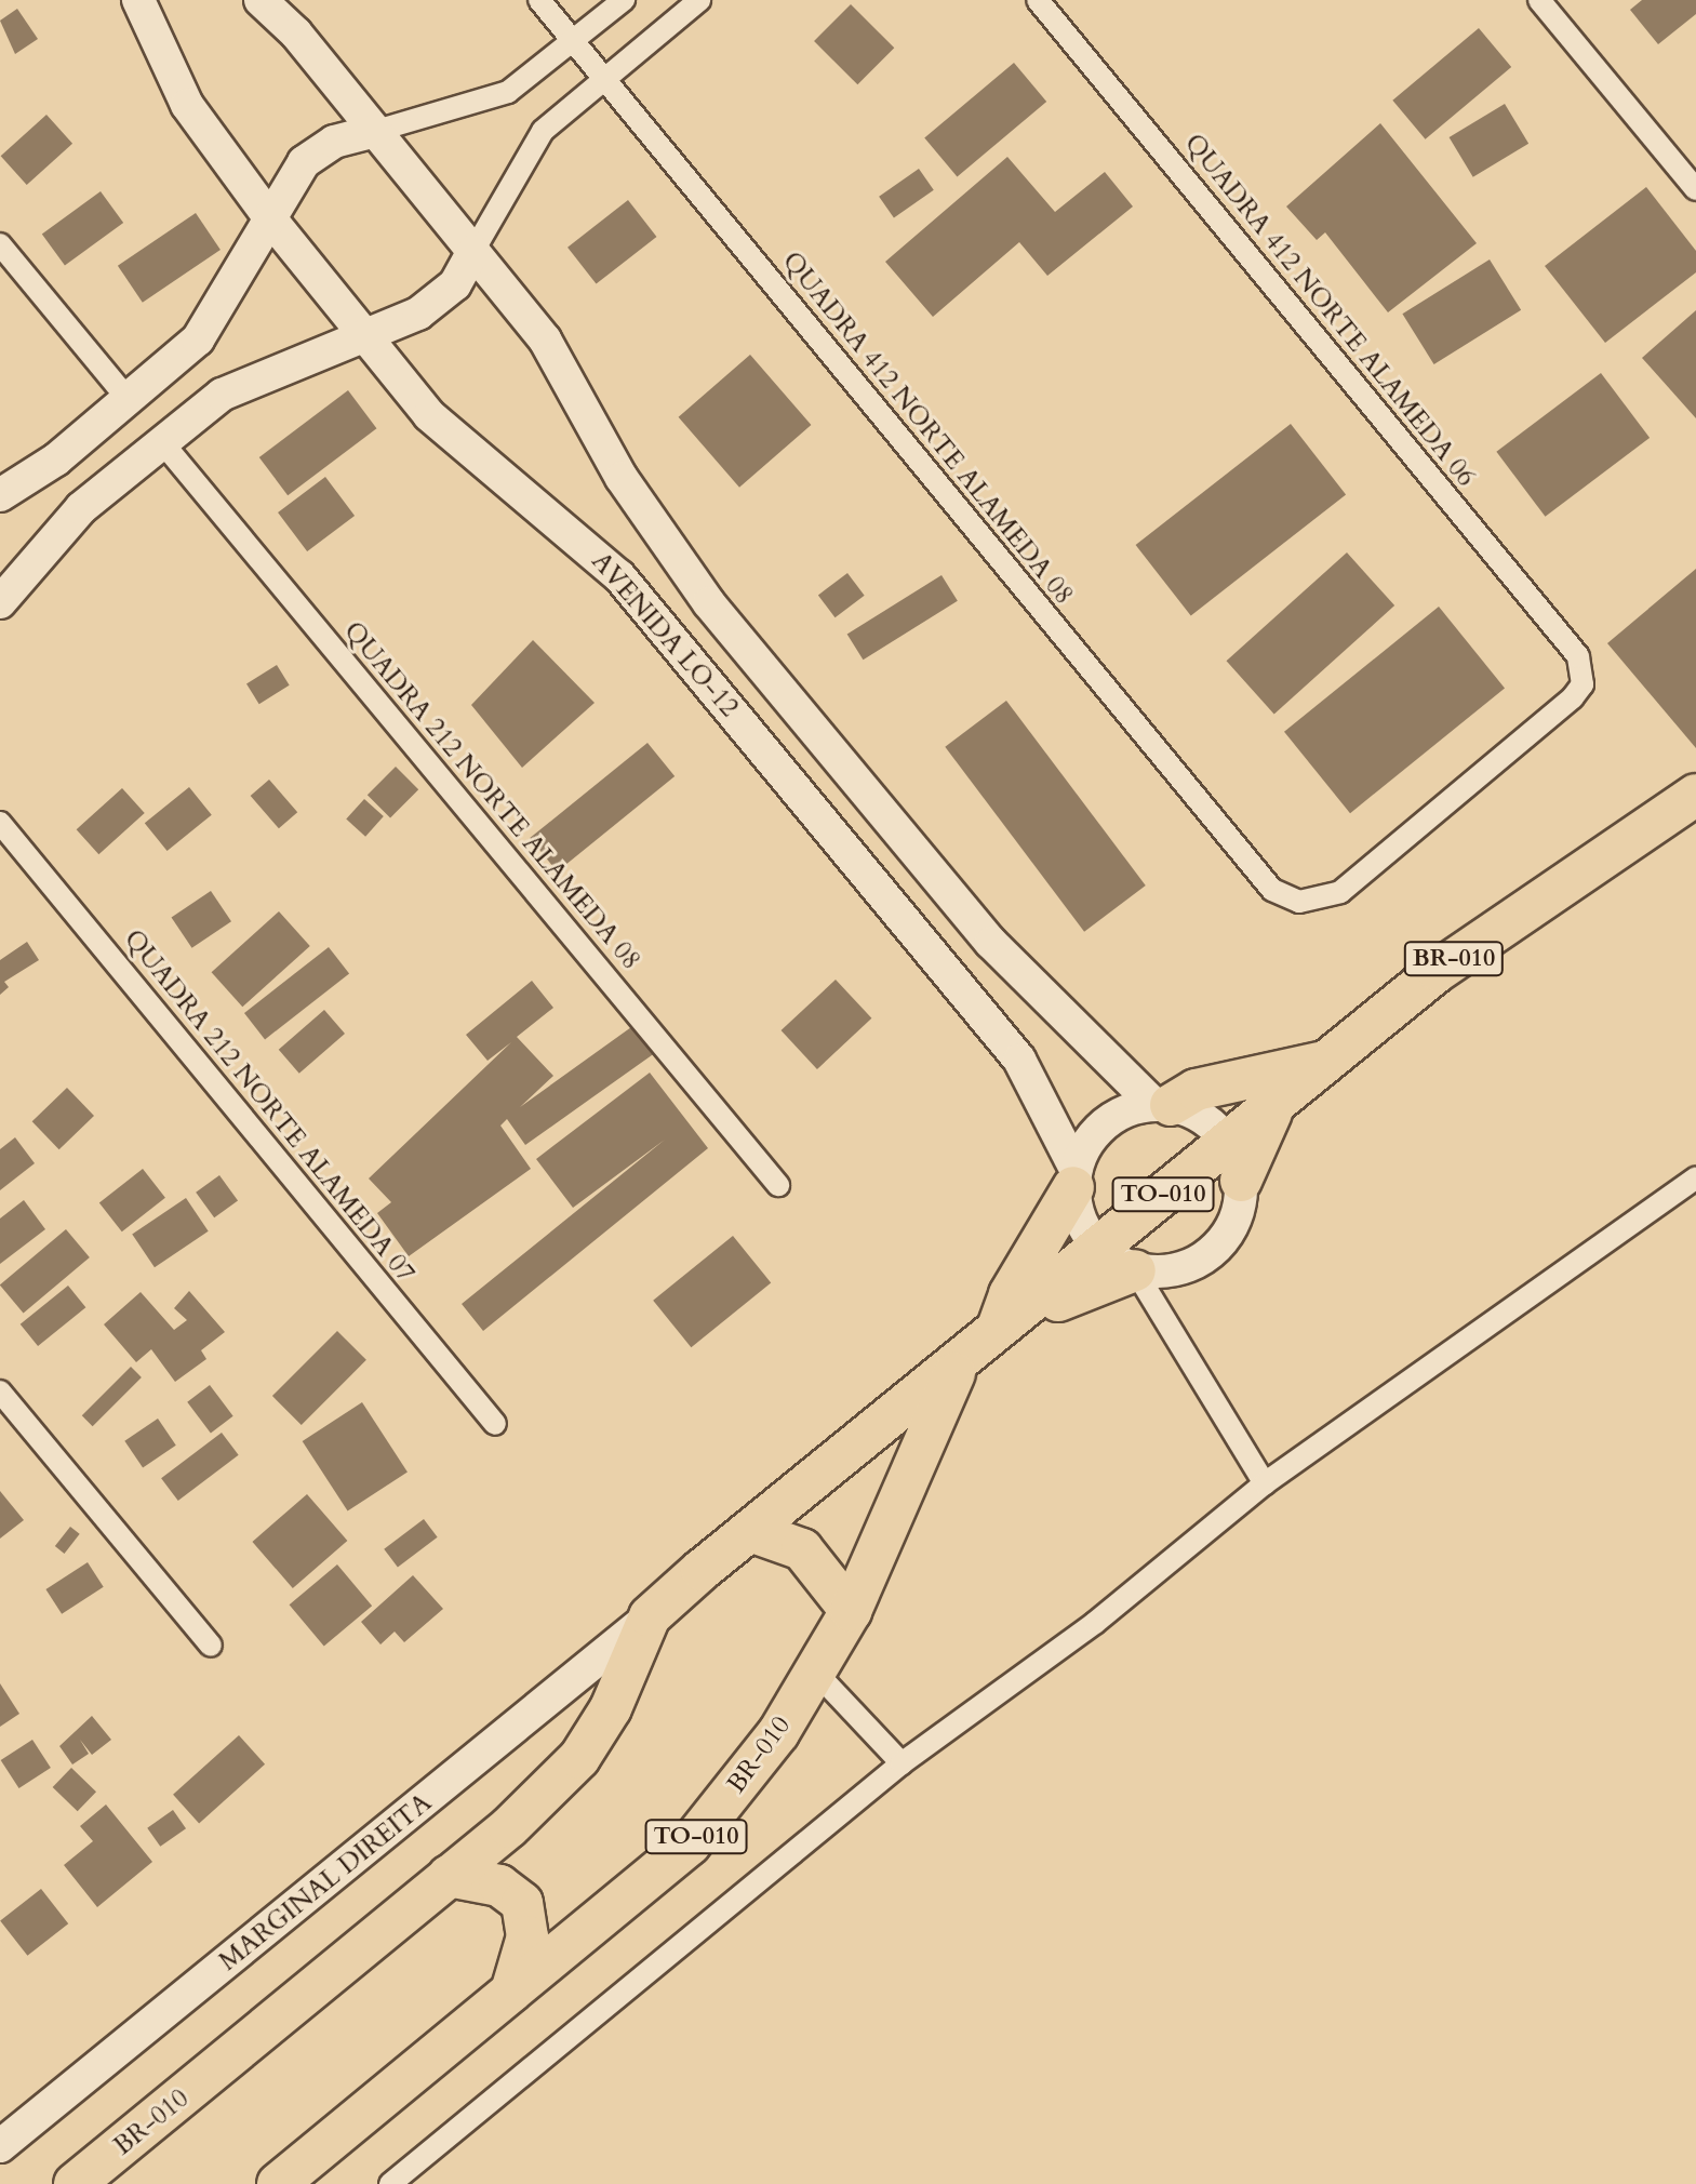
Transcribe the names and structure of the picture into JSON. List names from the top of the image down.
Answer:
{
  "streets": {
    "highway": ["BR-010", "TO-010"],
    "street": [
      "QUADRA 412 NORTE ALAMEDA 06",
      "QUADRA 412 NORTE ALAMEDA 08",
      "AVENIDA LO-12",
      "QUADRA 212 NORTE ALAMEDA 08",
      "QUADRA 212 NORTE ALAMEDA 07",
      "MARGINAL DIREITA"
    ]
  },
  "crossings": [
    ["QUADRA 412 NORTE ALAMEDA 06", "QUADRA 412 NORTE ALAMEDA 08"],
    ["AVENIDA LO-12", "BR-010"],
    ["AVENIDA LO-12", "TO-010"],
    ["BR-010", "TO-010"],
    ["BR-010", "MARGINAL DIREITA"],
    ["TO-010", "MARGINAL DIREITA"]
  ]
}
